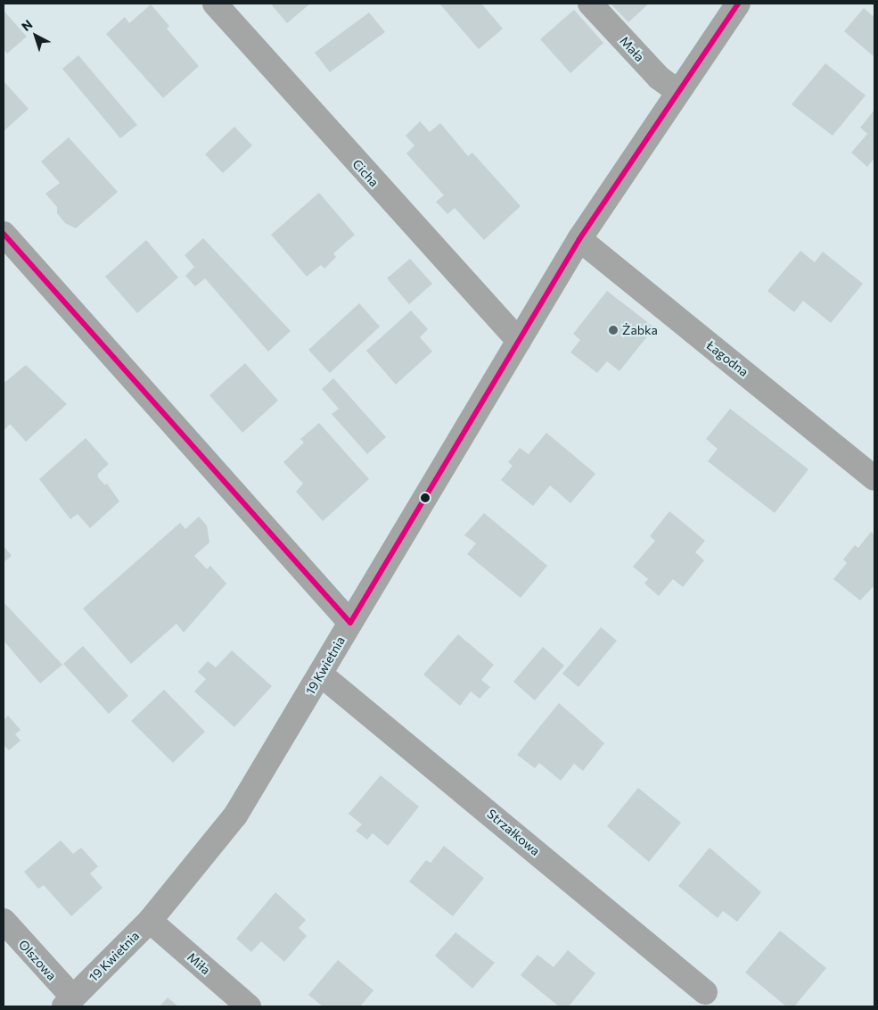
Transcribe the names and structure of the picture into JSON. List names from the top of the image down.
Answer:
{
  "streets": {
    "street": [
      "Mała",
      "Cicha",
      "Łagodna",
      "19 Kwietnia",
      "Strzałkowa",
      "Olszowa",
      "Miła"
    ]
  },
  "crossings": [
    ["Mała", "19 Kwietnia"],
    ["Cicha", "19 Kwietnia"],
    ["Łagodna", "19 Kwietnia"],
    ["19 Kwietnia", "Strzałkowa"],
    ["19 Kwietnia", "Olszowa"],
    ["19 Kwietnia", "Miła"]
  ],
  "places": ["Żabka"],
  "north": "top left"
}
